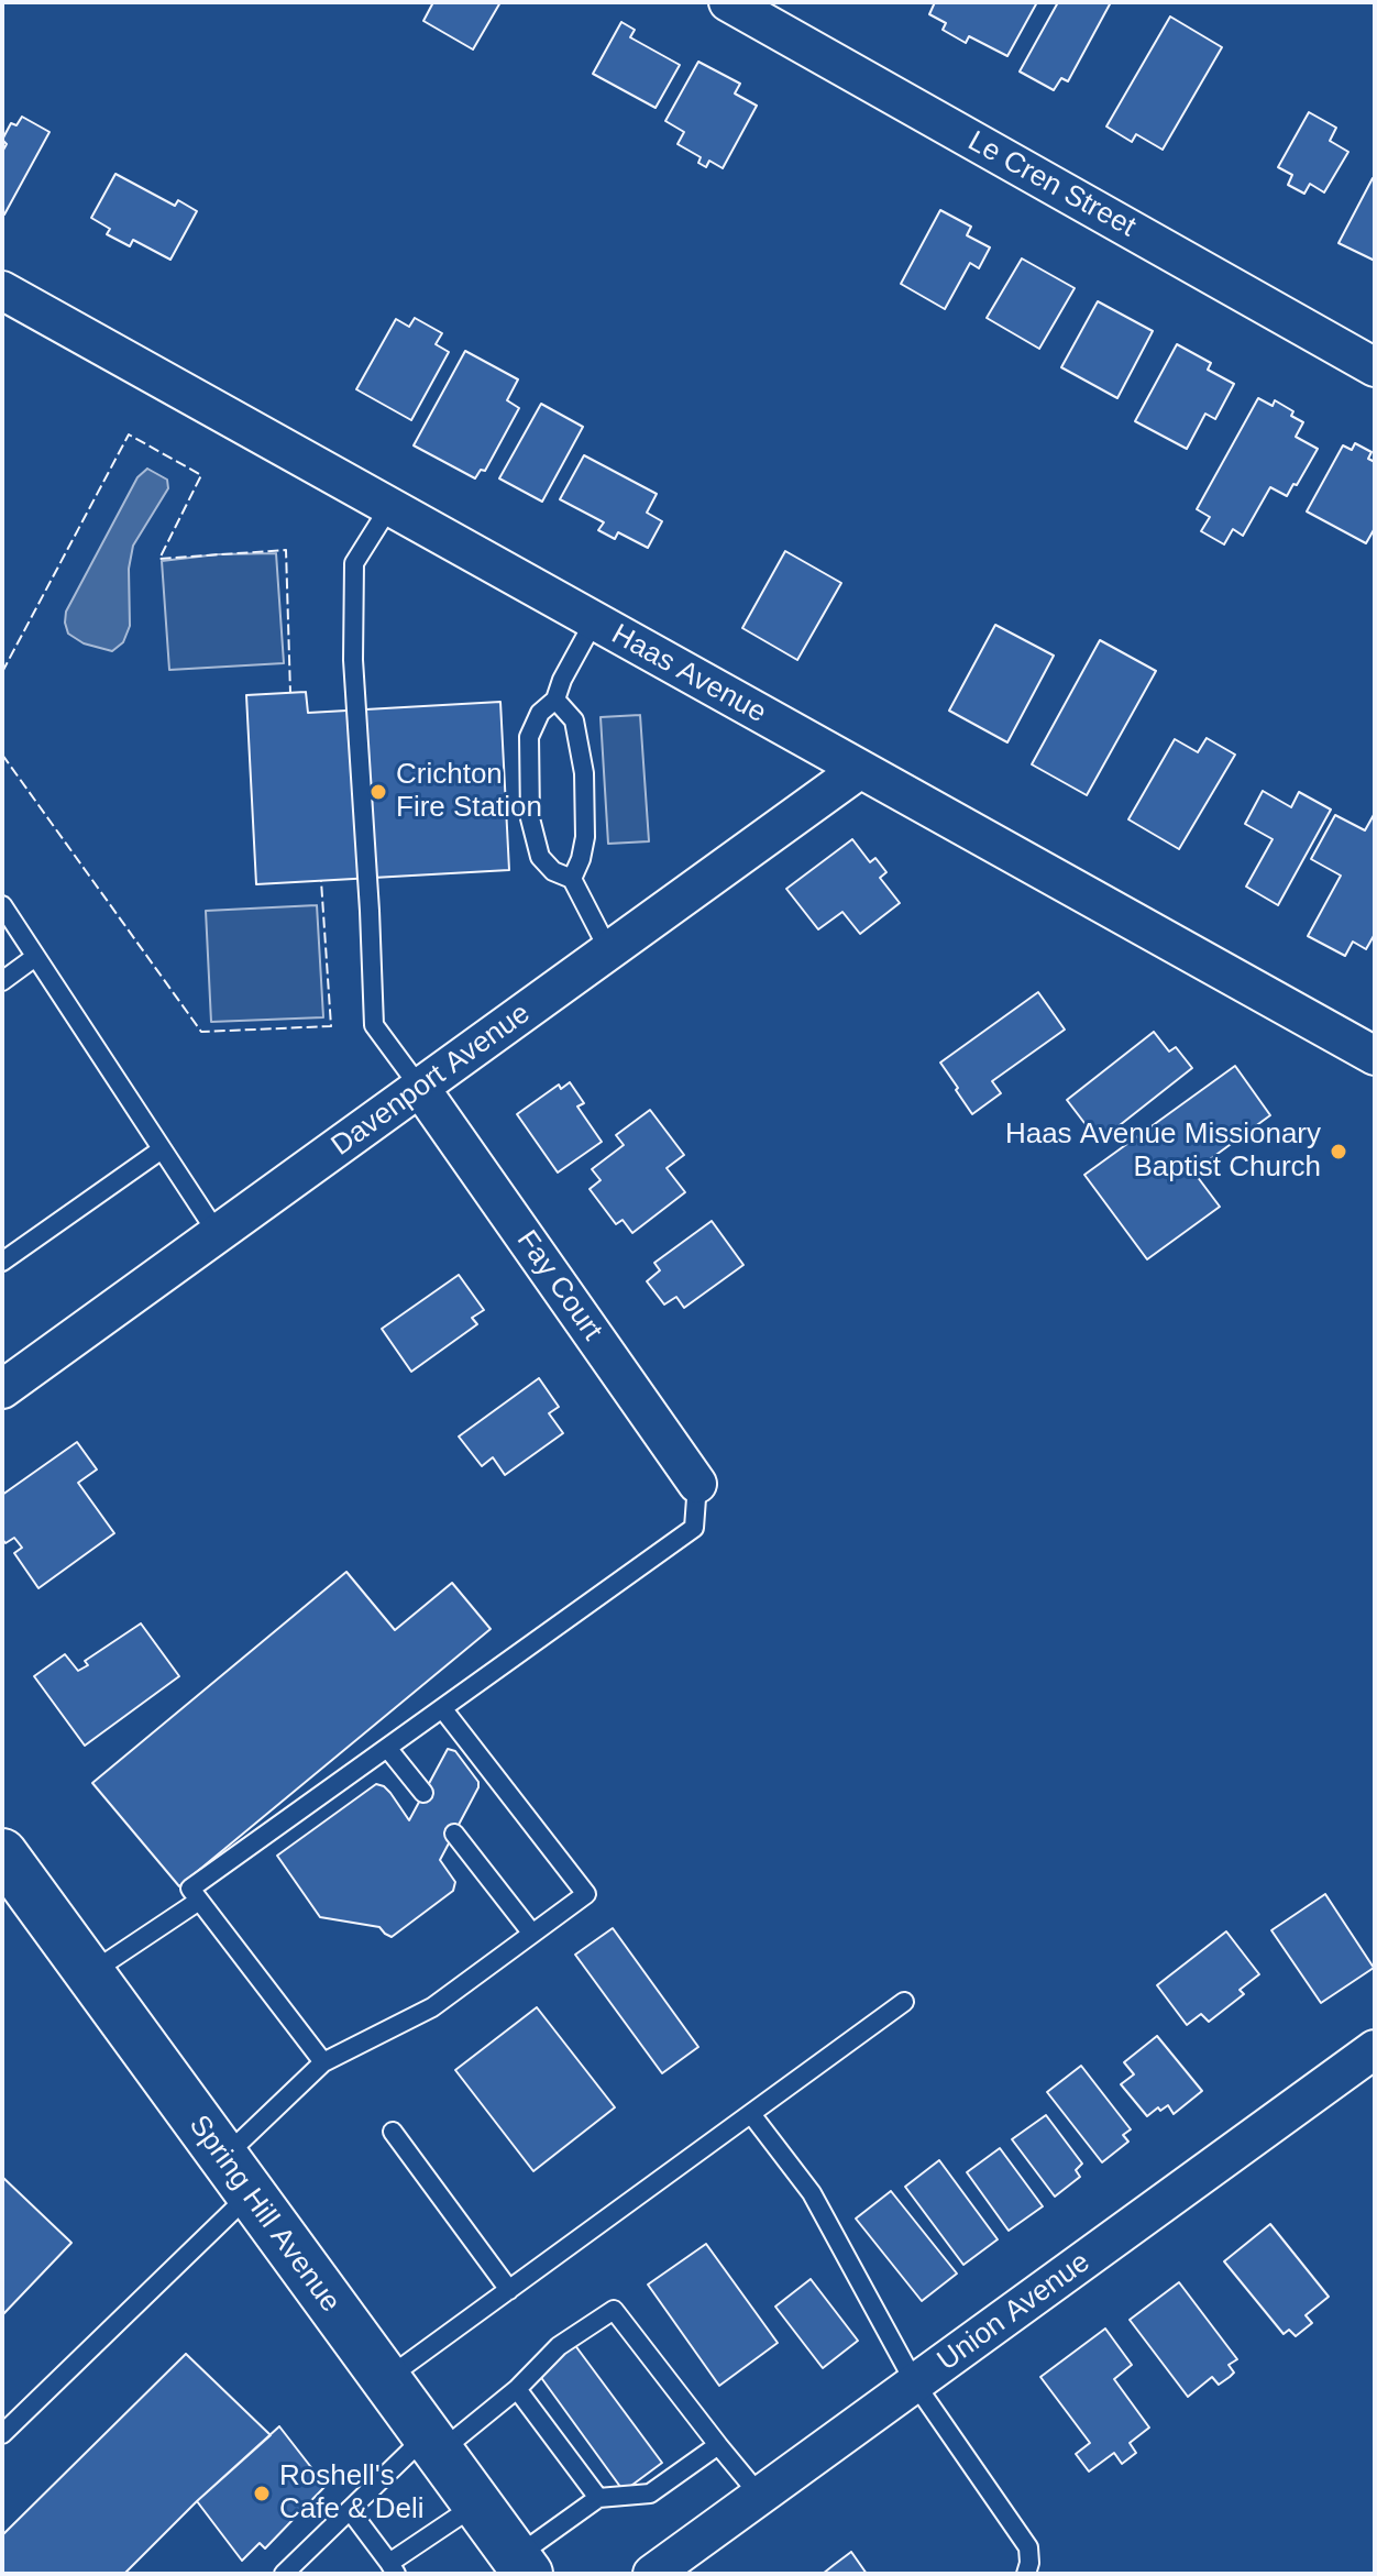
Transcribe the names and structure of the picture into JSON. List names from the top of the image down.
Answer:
{
  "streets": {
    "main road": ["Spring Hill Avenue"],
    "street": [
      "Le Cren Street",
      "Haas Avenue",
      "Davenport Avenue",
      "Fay Court",
      "Union Avenue"
    ]
  },
  "crossings": [
    ["Haas Avenue", "Davenport Avenue"],
    ["Davenport Avenue", "Fay Court"]
  ],
  "places": ["Crichton Fire Station", "Haas Avenue Missionary Baptist Church", "Roshell's Cafe & Deli"]
}
